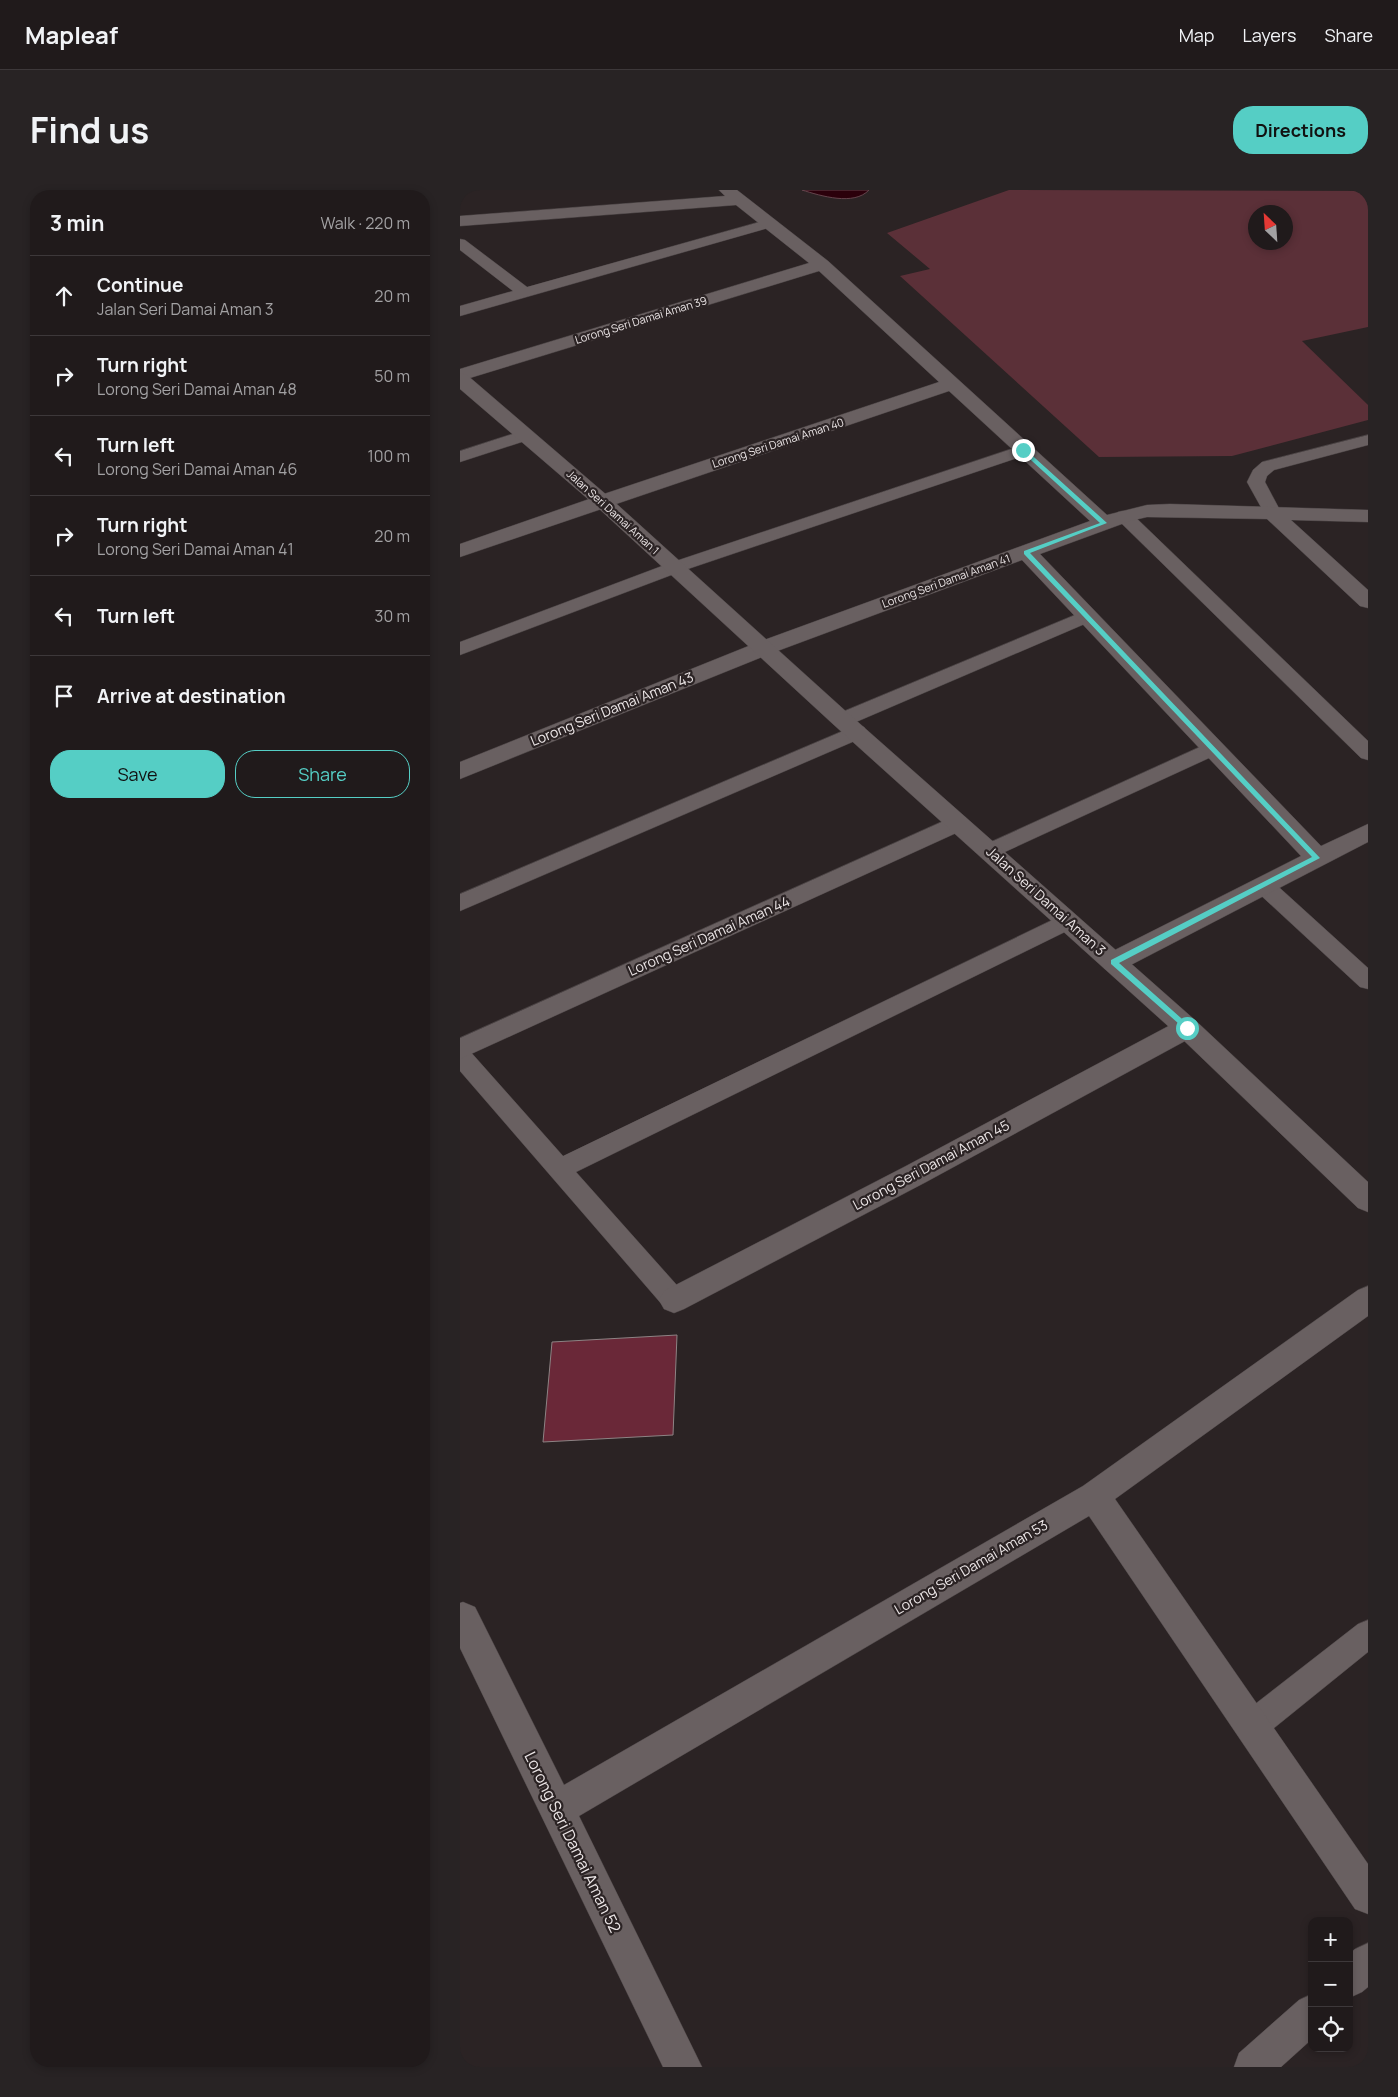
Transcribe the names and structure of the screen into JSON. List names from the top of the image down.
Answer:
{
  "streets": {
    "street": [
      "Lorong Seri Damai Aman 39",
      "Lorong Seri Damai Aman 40",
      "Jalan Seri Damai Aman 1",
      "Lorong Seri Damai Aman 41",
      "Lorong Seri Damai Aman 43",
      "Jalan Seri Damai Aman 3",
      "Lorong Seri Damai Aman 44",
      "Lorong Seri Damai Aman 45",
      "Lorong Seri Damai Aman 53",
      "Lorong Seri Damai Aman 52"
    ]
  },
  "crossings": [
    ["Lorong Seri Damai Aman 40", "Jalan Seri Damai Aman 1"],
    ["Jalan Seri Damai Aman 1", "Lorong Seri Damai Aman 41"],
    ["Jalan Seri Damai Aman 1", "Lorong Seri Damai Aman 43"],
    ["Jalan Seri Damai Aman 1", "Jalan Seri Damai Aman 3"],
    ["Lorong Seri Damai Aman 41", "Lorong Seri Damai Aman 43"],
    ["Lorong Seri Damai Aman 41", "Jalan Seri Damai Aman 3"],
    ["Lorong Seri Damai Aman 43", "Jalan Seri Damai Aman 3"],
    ["Jalan Seri Damai Aman 3", "Lorong Seri Damai Aman 44"],
    ["Jalan Seri Damai Aman 3", "Lorong Seri Damai Aman 45"],
    ["Lorong Seri Damai Aman 53", "Lorong Seri Damai Aman 52"]
  ],
  "north": "top left",
  "page": {
    "header": "Mapleaf",
    "nav": ["Map", "Layers", "Share"],
    "title": "Find us",
    "buttons": [
      "Directions",
      ["Save", "Share"]
    ],
    "heading": ["3 min", "Walk · 220 m"],
    "list": [
      ["Continue", "Jalan Seri Damai Aman 3", "20 m"],
      ["Turn right", "Lorong Seri Damai Aman 48", "50 m"],
      ["Turn left", "Lorong Seri Damai Aman 46", "100 m"],
      ["Turn right", "Lorong Seri Damai Aman 41", "20 m"],
      ["Turn left", "30 m"],
      "Arrive at destination"
    ],
    "map_buttons": ["+", "−"]
  }
}
